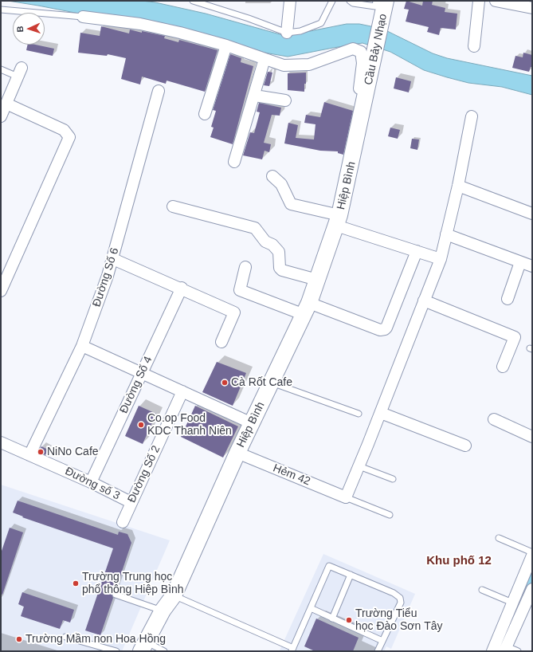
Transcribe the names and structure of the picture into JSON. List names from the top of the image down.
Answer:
{
  "streets": {
    "main road": ["Cầu Bảy Nhạo", "Hiệp Bình"],
    "street": [
      "Đường Số 6",
      "Đường Số 4",
      "Đường Số 2",
      "Hẻm 42",
      "Đường số 3"
    ]
  },
  "crossings": [
    ["Cầu Bảy Nhạo", "Hiệp Bình"],
    ["Hiệp Bình", "Hẻm 42"],
    ["Đường Số 6", "Đường số 3"],
    ["Đường Số 4", "Đường số 3"],
    ["Đường Số 2", "Đường số 3"]
  ],
  "districts": ["Khu phố 12"],
  "places": [
    "Cà Rốt Cafe",
    "Co.op Food KDC Thanh Niên",
    "NiNo Cafe",
    "Trường Trung học phổ thông Hiệp Bình",
    "Trường Tiểu học Đào Sơn Tây",
    "Trường Mầm non Hoa Hồng"
  ],
  "north": "left"
}
